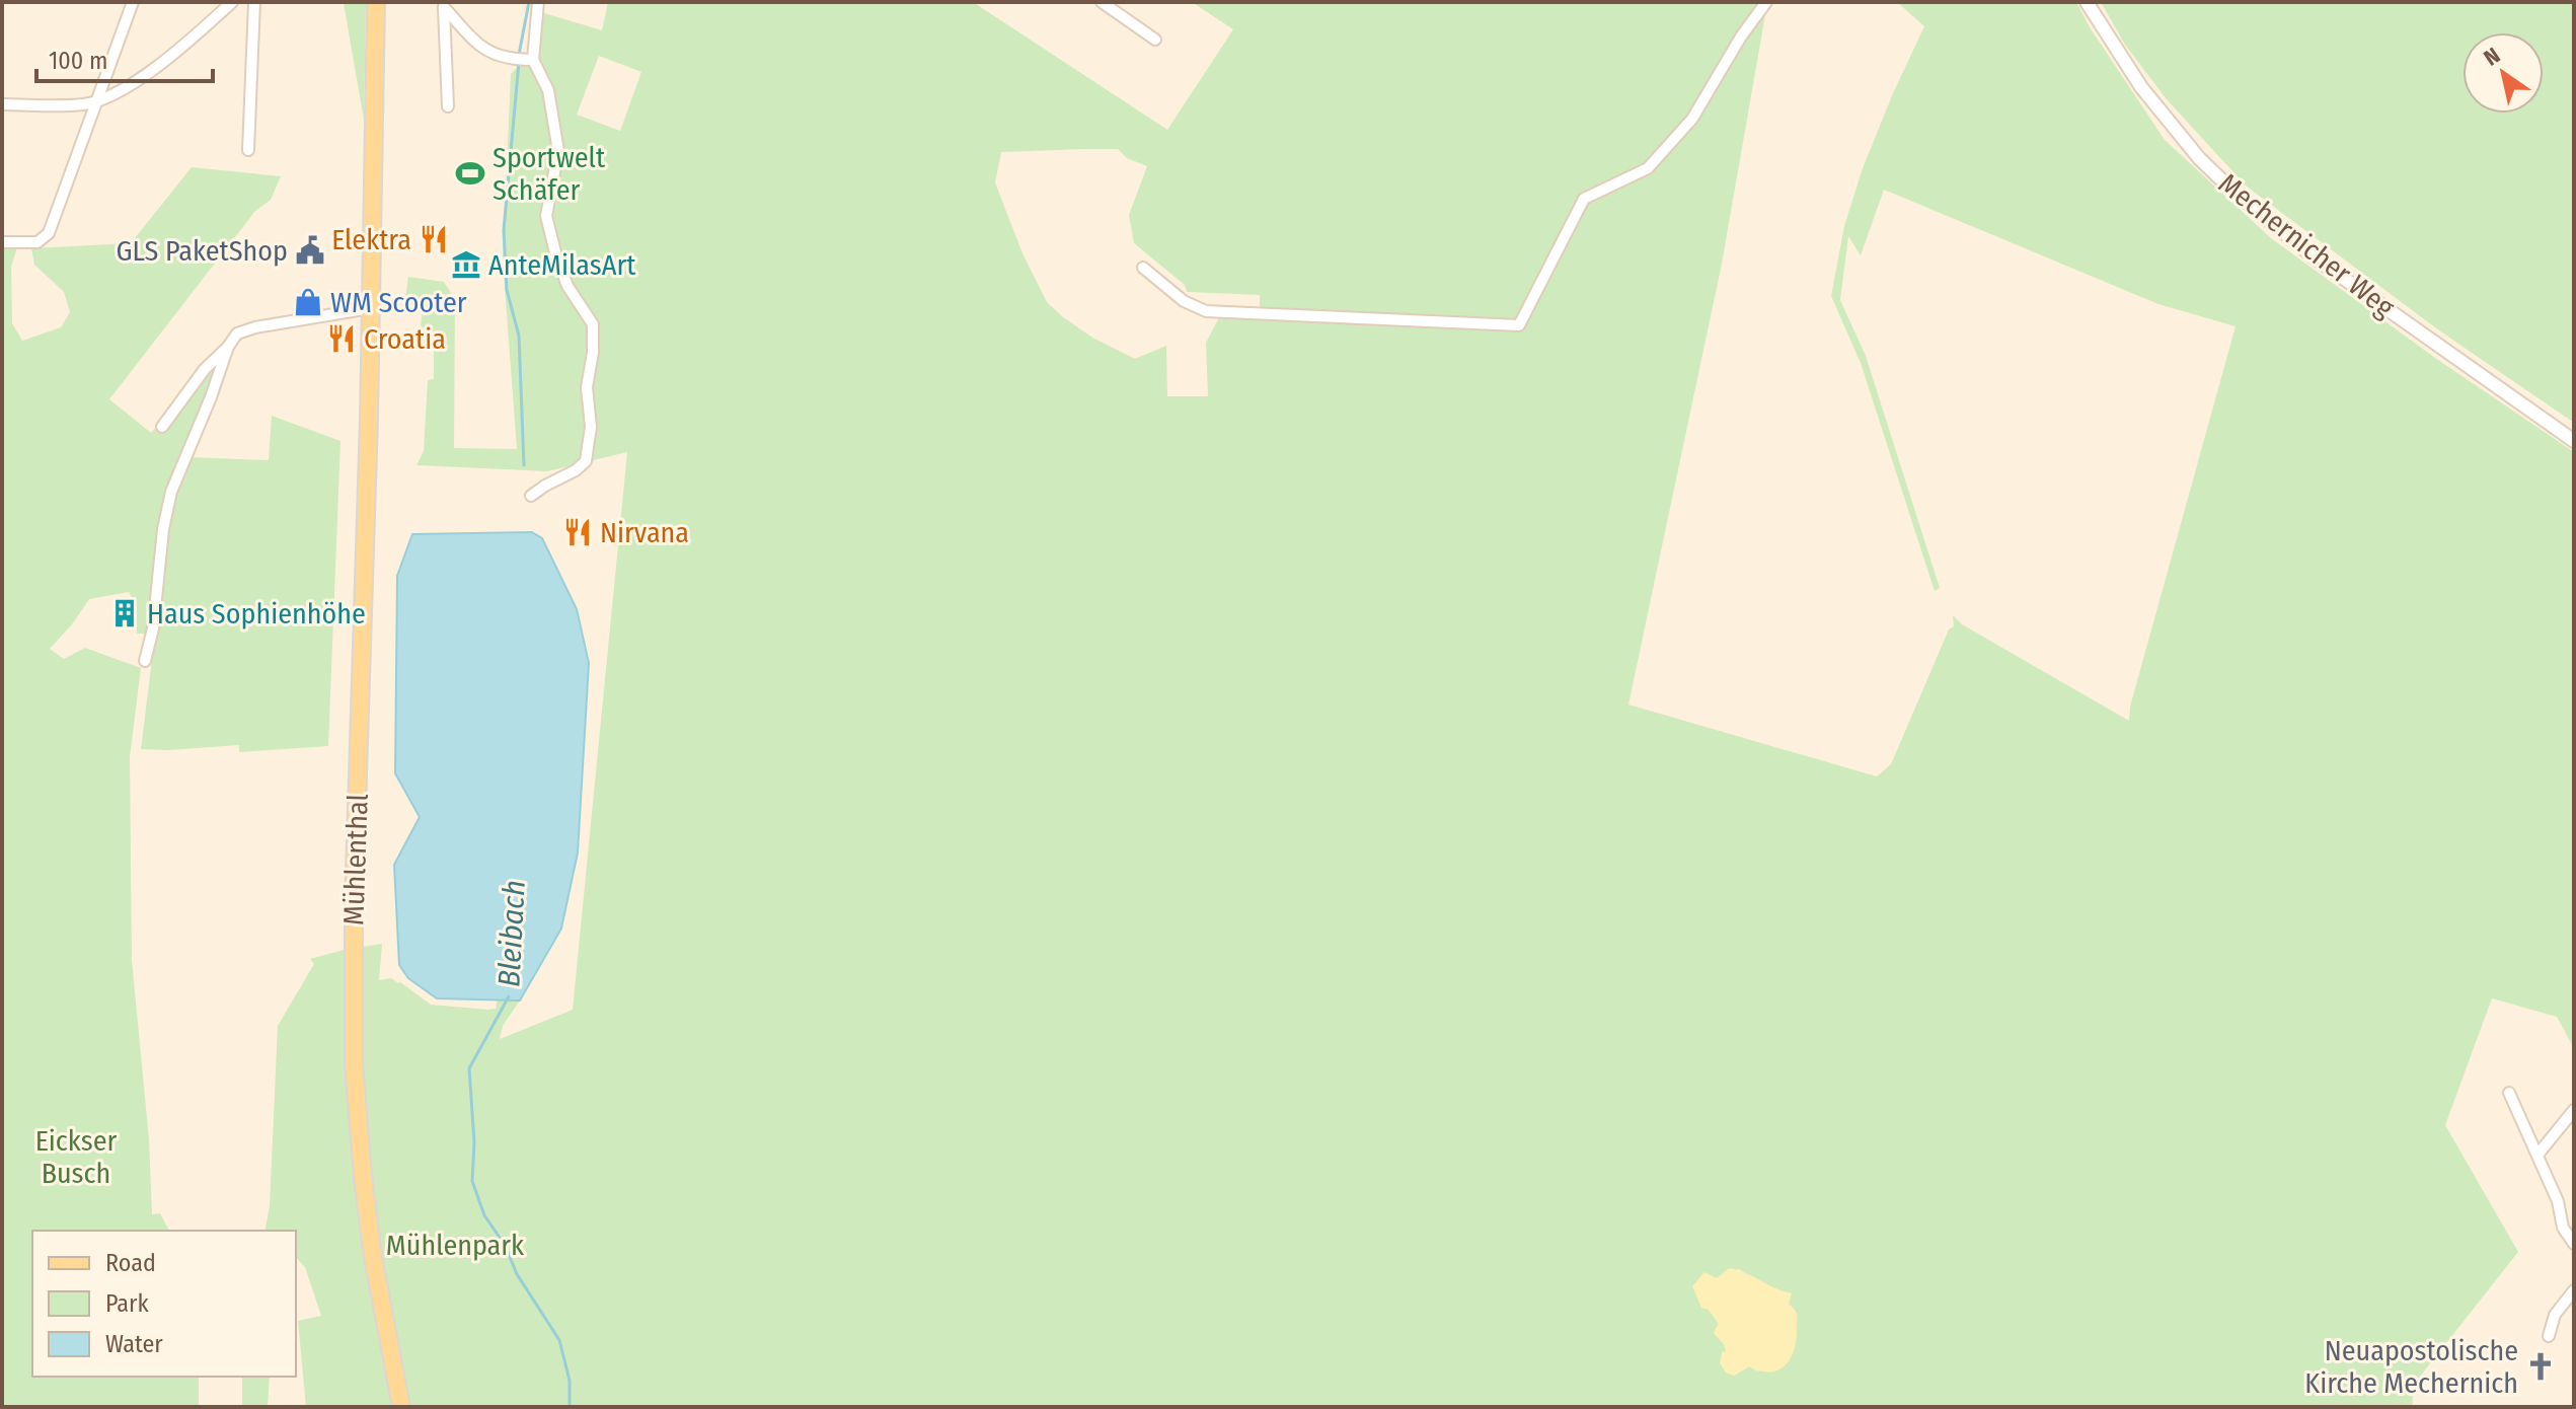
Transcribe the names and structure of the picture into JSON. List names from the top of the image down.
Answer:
{
  "streets": {
    "main road": ["Mühlenthal"],
    "street": ["Mechernicher Weg"]
  },
  "water": ["Bleibach"],
  "parks": ["Eickser Busch", "Mühlenpark"],
  "places": {
    "sports": ["Sportwelt Schäfer"],
    "restaurant": ["Elektra", "Croatia", "Nirvana"],
    "public building": ["GLS PaketShop"],
    "museum": ["AnteMilasArt"],
    "shop": ["WM Scooter"],
    "building": ["Haus Sophienhöhe"],
    "church": ["Neuapostolische Kirche Mechernich"]
  },
  "legend": ["Road", "Park", "Water"],
  "scale_bar": "100 m",
  "north": "top left"
}
